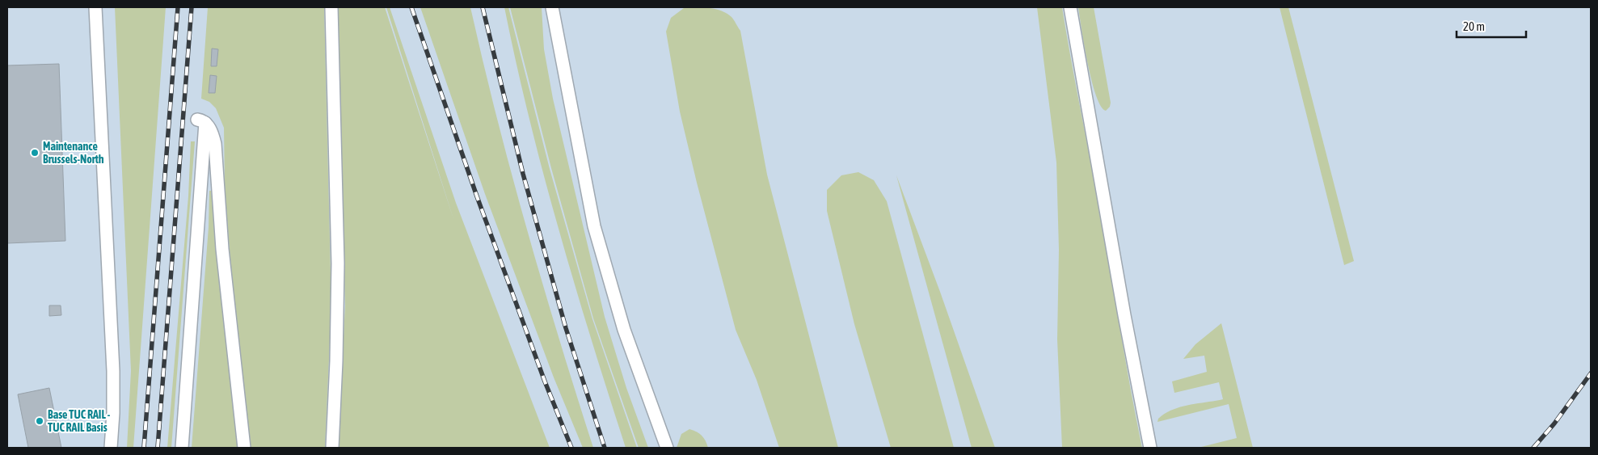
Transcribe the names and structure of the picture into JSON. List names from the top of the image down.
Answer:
{
  "places": ["Maintenance Brussels-North", "Base TUC RAIL - TUC RAIL Basis"],
  "scale_bar": "20 m"
}
